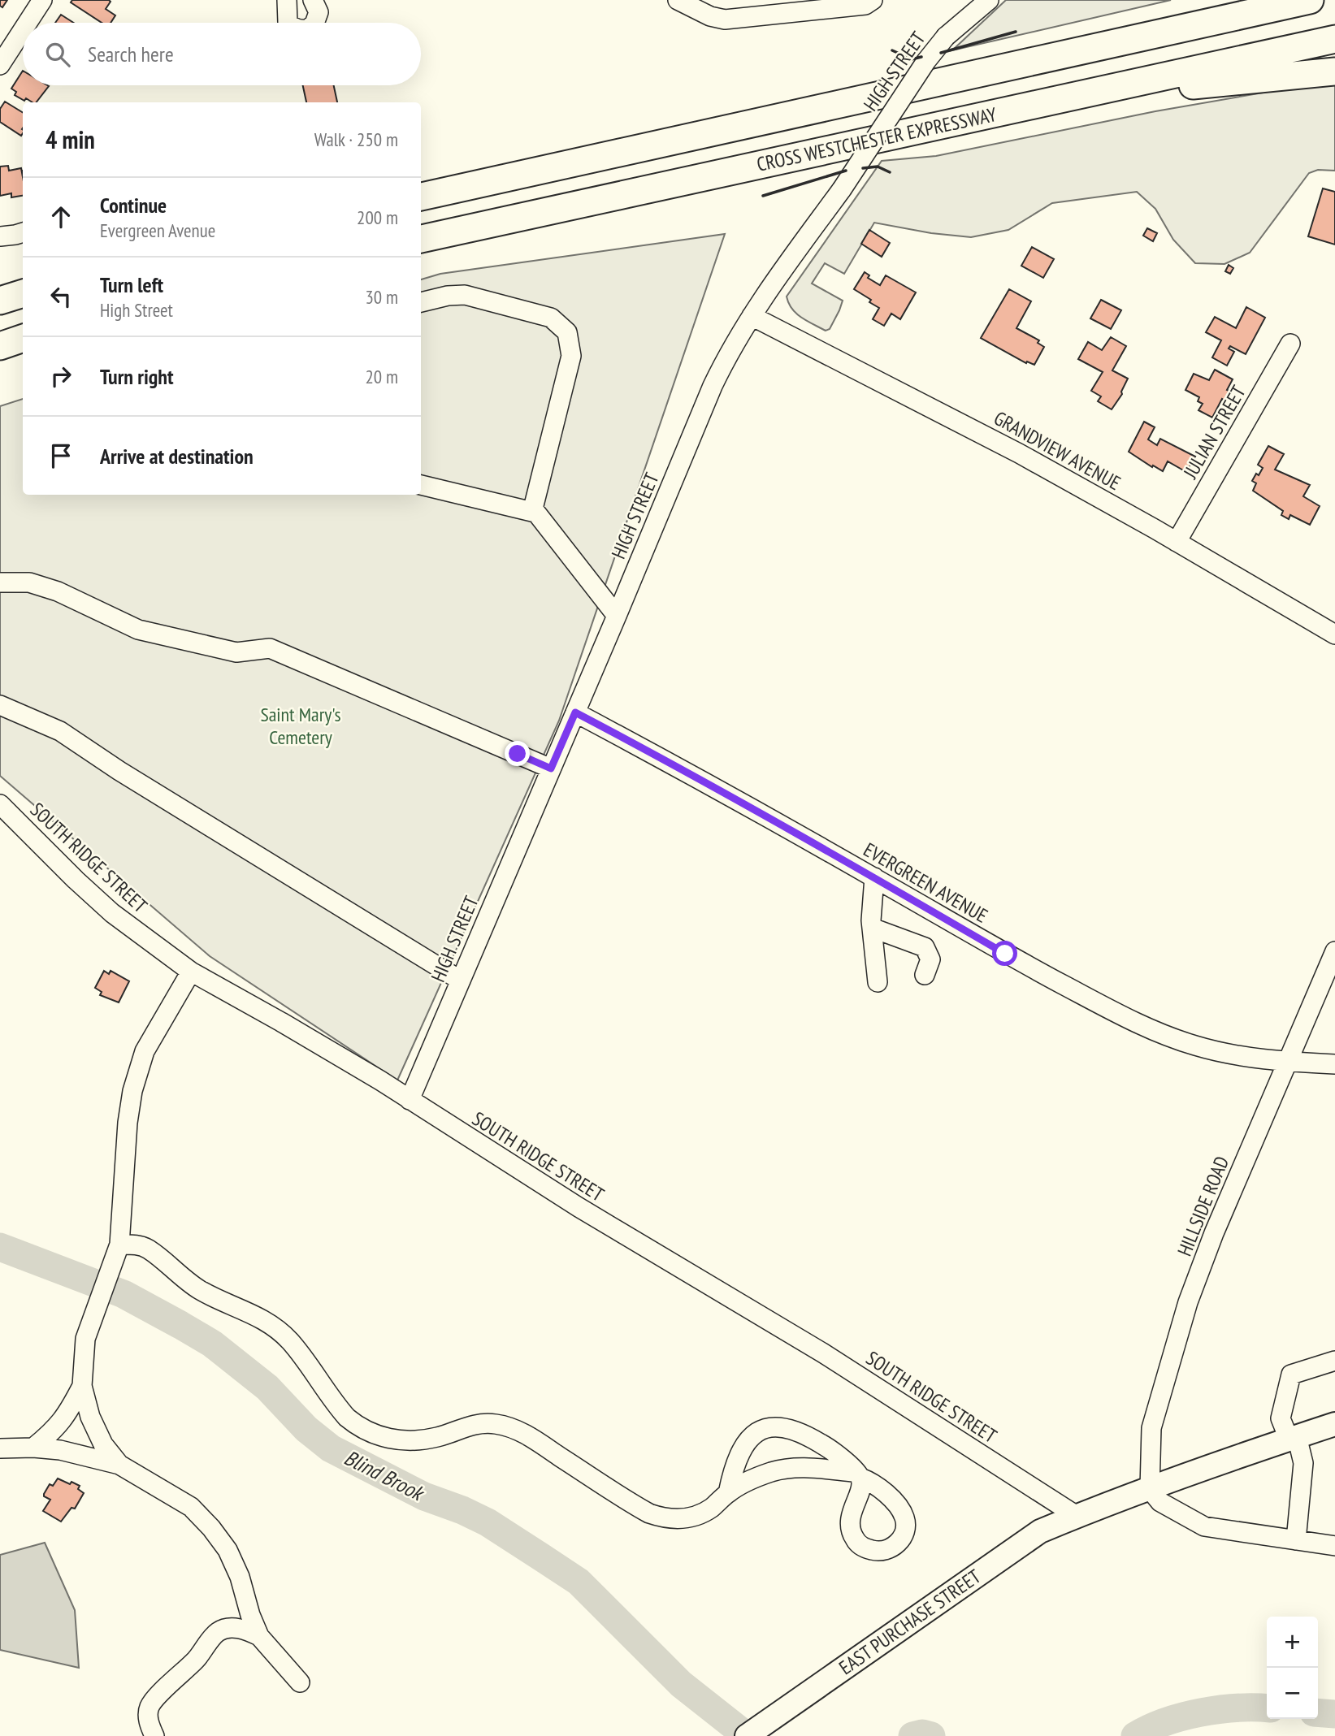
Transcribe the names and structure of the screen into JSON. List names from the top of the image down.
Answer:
{
  "streets": {
    "highway": ["CROSS WESTCHESTER EXPRESSWAY"],
    "main road": ["EAST PURCHASE STREET"],
    "street": [
      "HIGH STREET",
      "JULIAN STREET",
      "GRANDVIEW AVENUE",
      "SOUTH RIDGE STREET",
      "EVERGREEN AVENUE",
      "HILLSIDE ROAD"
    ]
  },
  "crossings": [
    ["HIGH STREET", "GRANDVIEW AVENUE"],
    ["HIGH STREET", "SOUTH RIDGE STREET"],
    ["HIGH STREET", "EVERGREEN AVENUE"],
    ["JULIAN STREET", "GRANDVIEW AVENUE"],
    ["SOUTH RIDGE STREET", "EAST PURCHASE STREET"],
    ["EVERGREEN AVENUE", "HILLSIDE ROAD"],
    ["HILLSIDE ROAD", "EAST PURCHASE STREET"]
  ],
  "water": ["Blind Brook"],
  "parks": ["Saint Mary's Cemetery"],
  "page": {
    "search": "Search here",
    "heading": ["4 min", "Walk · 250 m"],
    "list": [
      ["Continue", "Evergreen Avenue", "200 m"],
      ["Turn left", "High Street", "30 m"],
      ["Turn right", "20 m"],
      "Arrive at destination"
    ],
    "map_buttons": ["+", "−"]
  }
}
